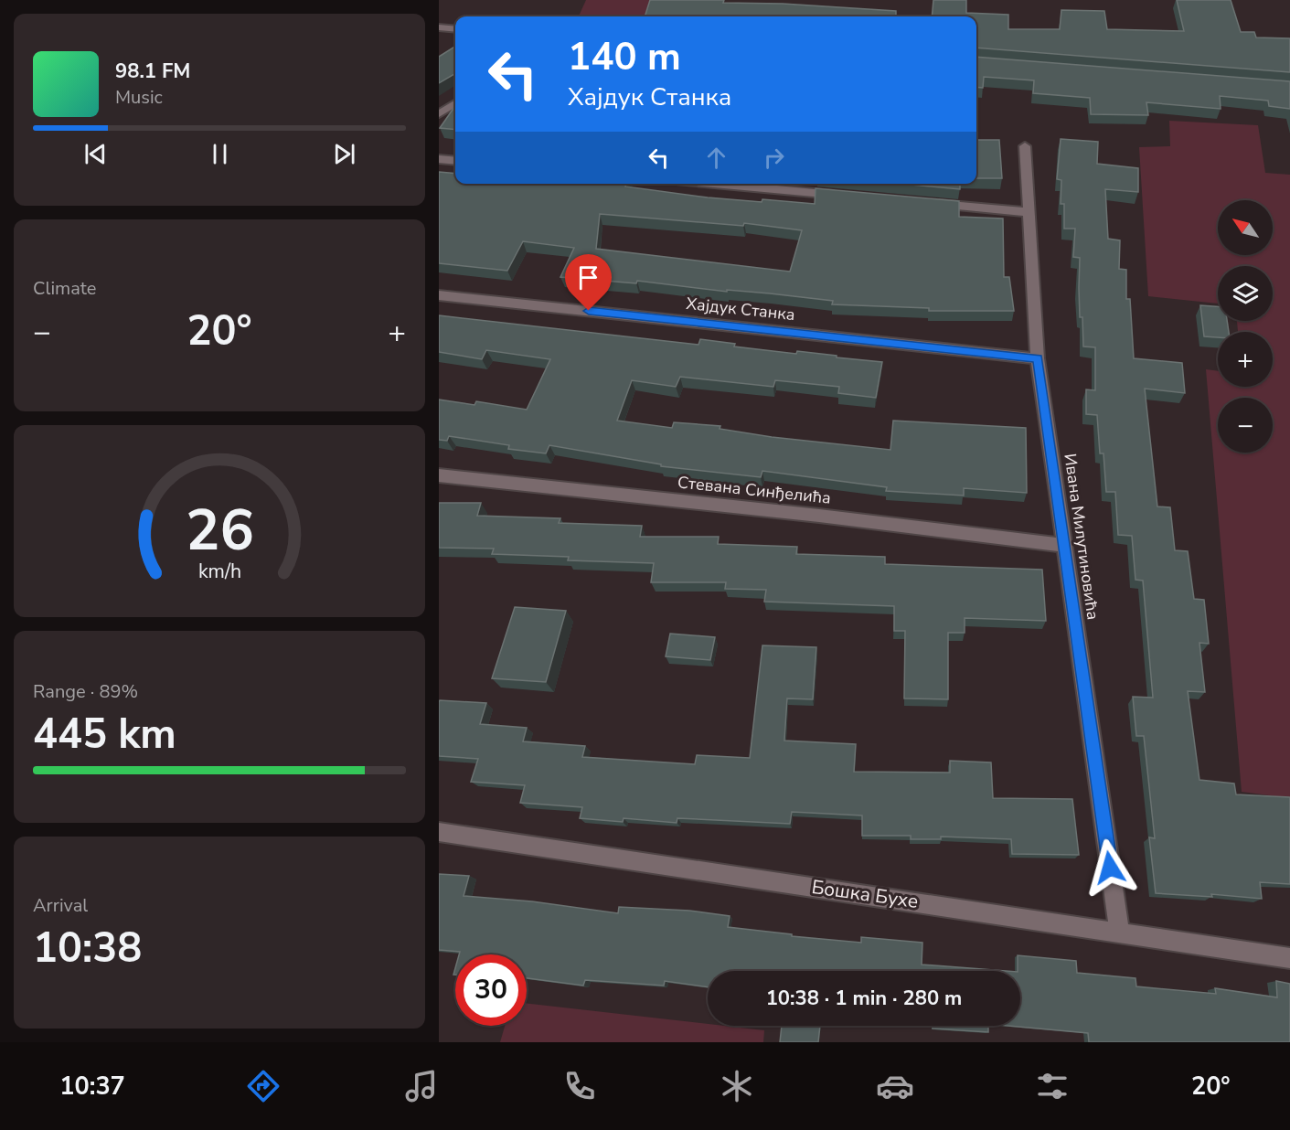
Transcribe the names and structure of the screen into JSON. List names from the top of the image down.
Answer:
{
  "streets": {
    "street": [
      "Хајдук Станка",
      "Стевана Синђелића",
      "Ивана Милутиновића",
      "Бошка Бухе"
    ]
  },
  "crossings": [
    ["Хајдук Станка", "Ивана Милутиновића"],
    ["Стевана Синђелића", "Ивана Милутиновића"],
    ["Ивана Милутиновића", "Бошка Бухе"]
  ],
  "north": "top left",
  "page": {
    "turn": ["140 m", "Хајдук Станка"],
    "song": ["98.1 FM", "Music"],
    "map_buttons": ["+", "−"],
    "tile": [
      "Climate",
      ["Range · 89%", "445 km"],
      ["Arrival", "10:38"]
    ],
    "heat": ["−", "20°", "+"],
    "limit": "30",
    "trip": "10:38 · 1 min · 280 m",
    "tabs": ["10:37", "20°"],
    "gauge": ["26", "km/h"]
  }
}
